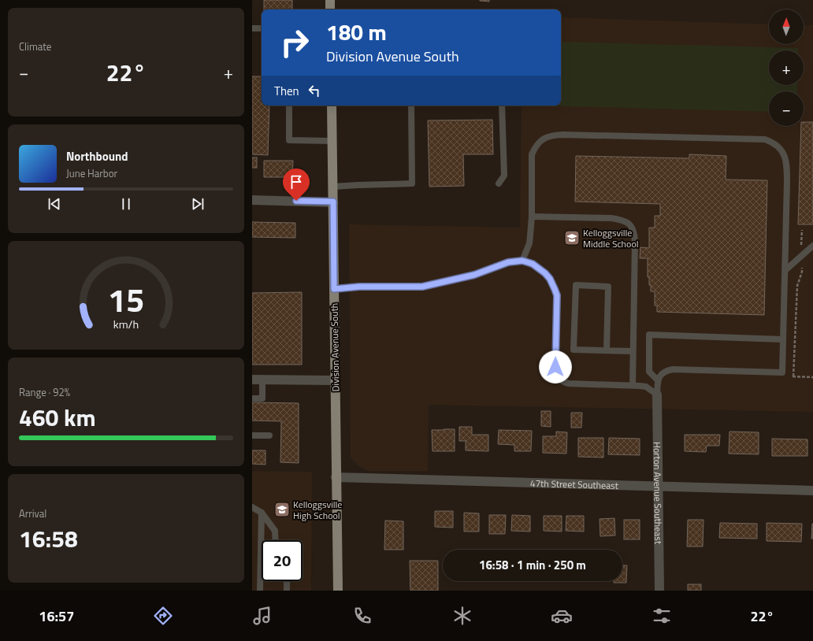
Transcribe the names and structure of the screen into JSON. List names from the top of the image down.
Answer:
{
  "streets": {
    "main road": ["Division Avenue South"],
    "street": ["47th Street Southeast", "Horton Avenue Southeast"]
  },
  "crossings": [
    ["Division Avenue South", "47th Street Southeast"],
    ["47th Street Southeast", "Horton Avenue Southeast"]
  ],
  "places": {
    "school or university": ["Kelloggsville Middle School", "Kelloggsville High School"]
  },
  "north": "top",
  "page": {
    "tile": [
      "Climate",
      ["Range · 92%", "460 km"],
      ["Arrival", "16:58"]
    ],
    "map_buttons": ["+", "−"],
    "turn": ["180 m", "Division Avenue South"],
    "heat": ["−", "22°", "+"],
    "then": "Then",
    "song": ["Northbound", "June Harbor"],
    "limit": "20",
    "trip": "16:58 · 1 min · 250 m",
    "tabs": ["16:57", "22°"],
    "gauge": ["15", "km/h"]
  }
}
